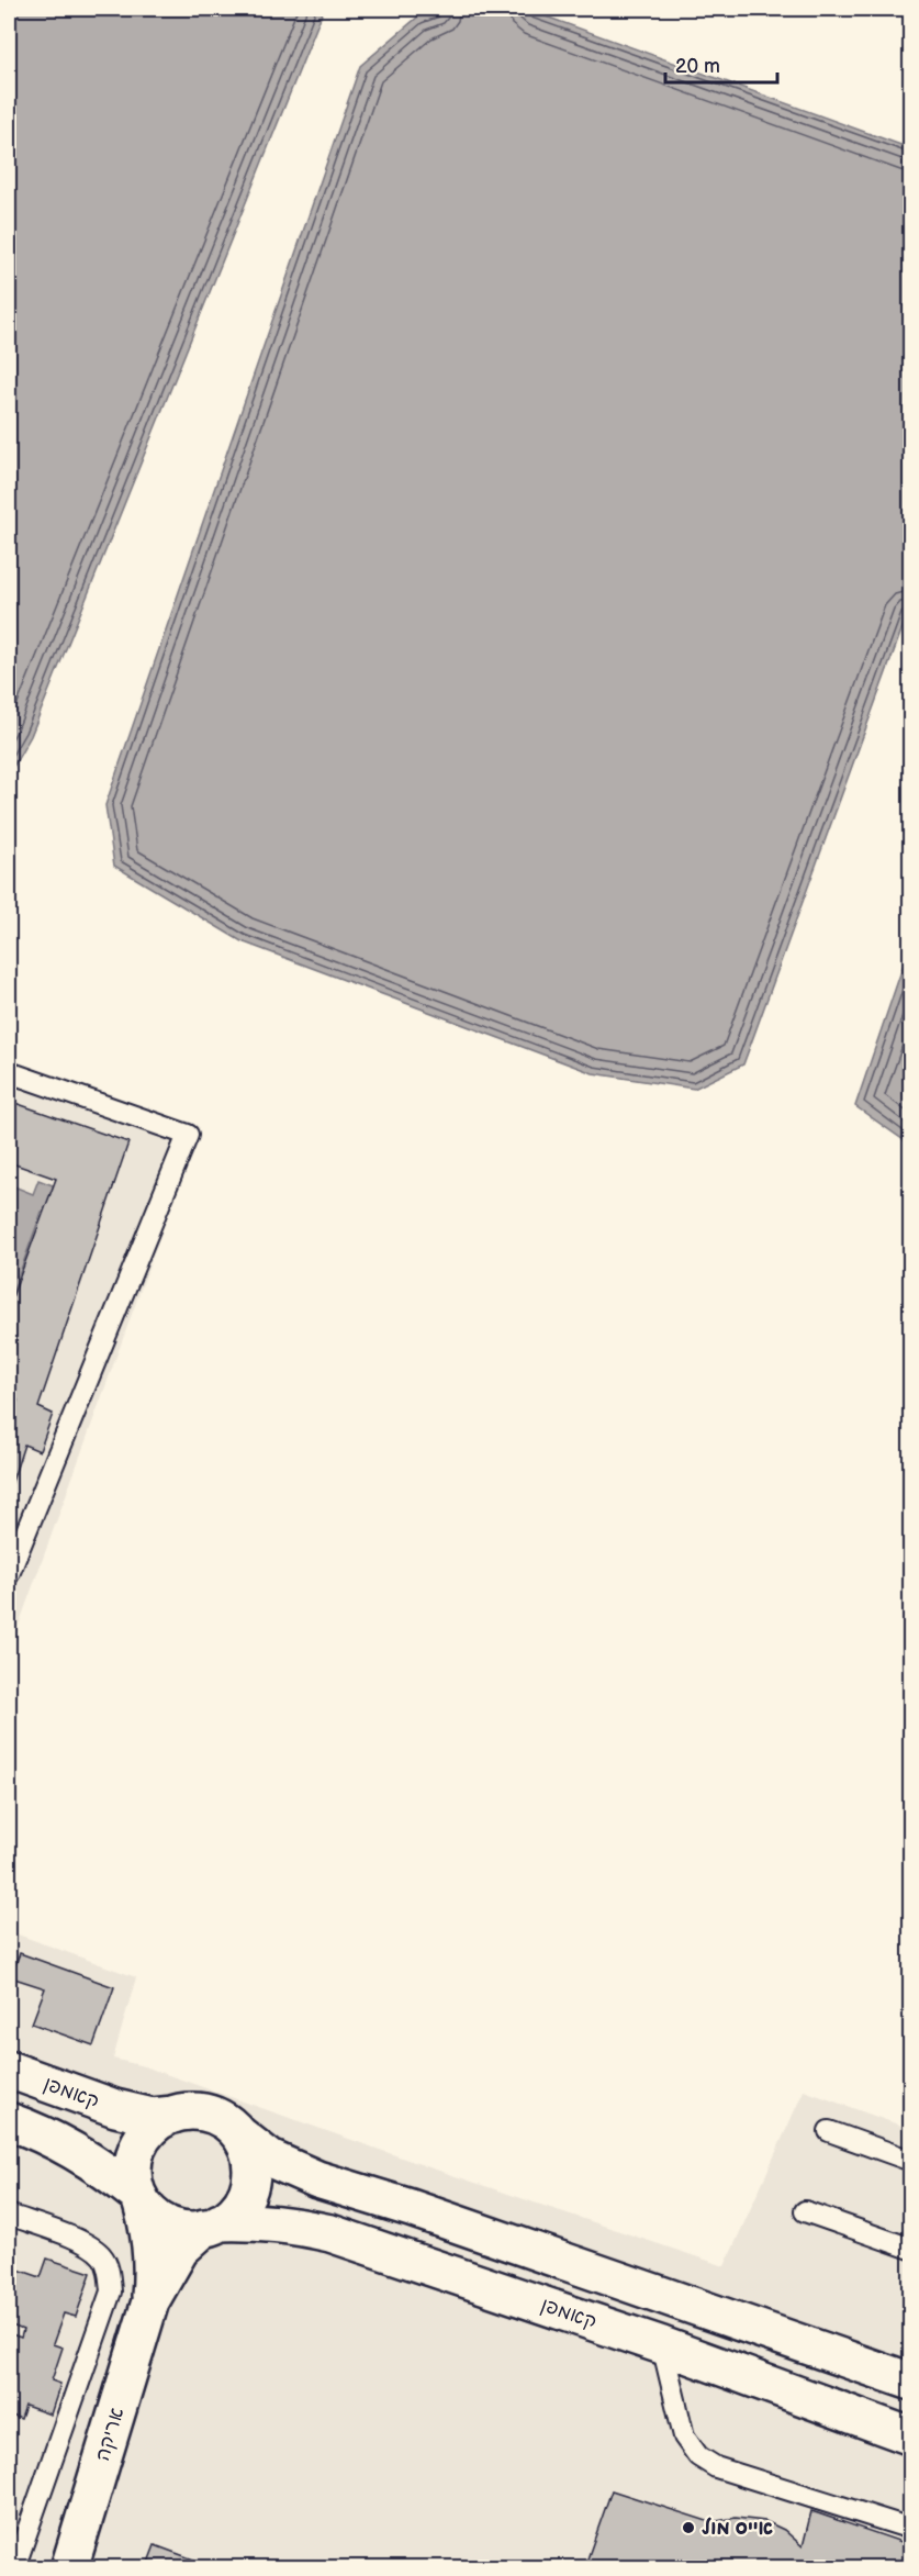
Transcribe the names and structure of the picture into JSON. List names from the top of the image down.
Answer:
{
  "streets": {
    "street": ["קאמפן", "אריקה"]
  },
  "crossings": [
    ["קאמפן", "אריקה"]
  ],
  "places": ["אייס מול"],
  "scale_bar": "20 m"
}
